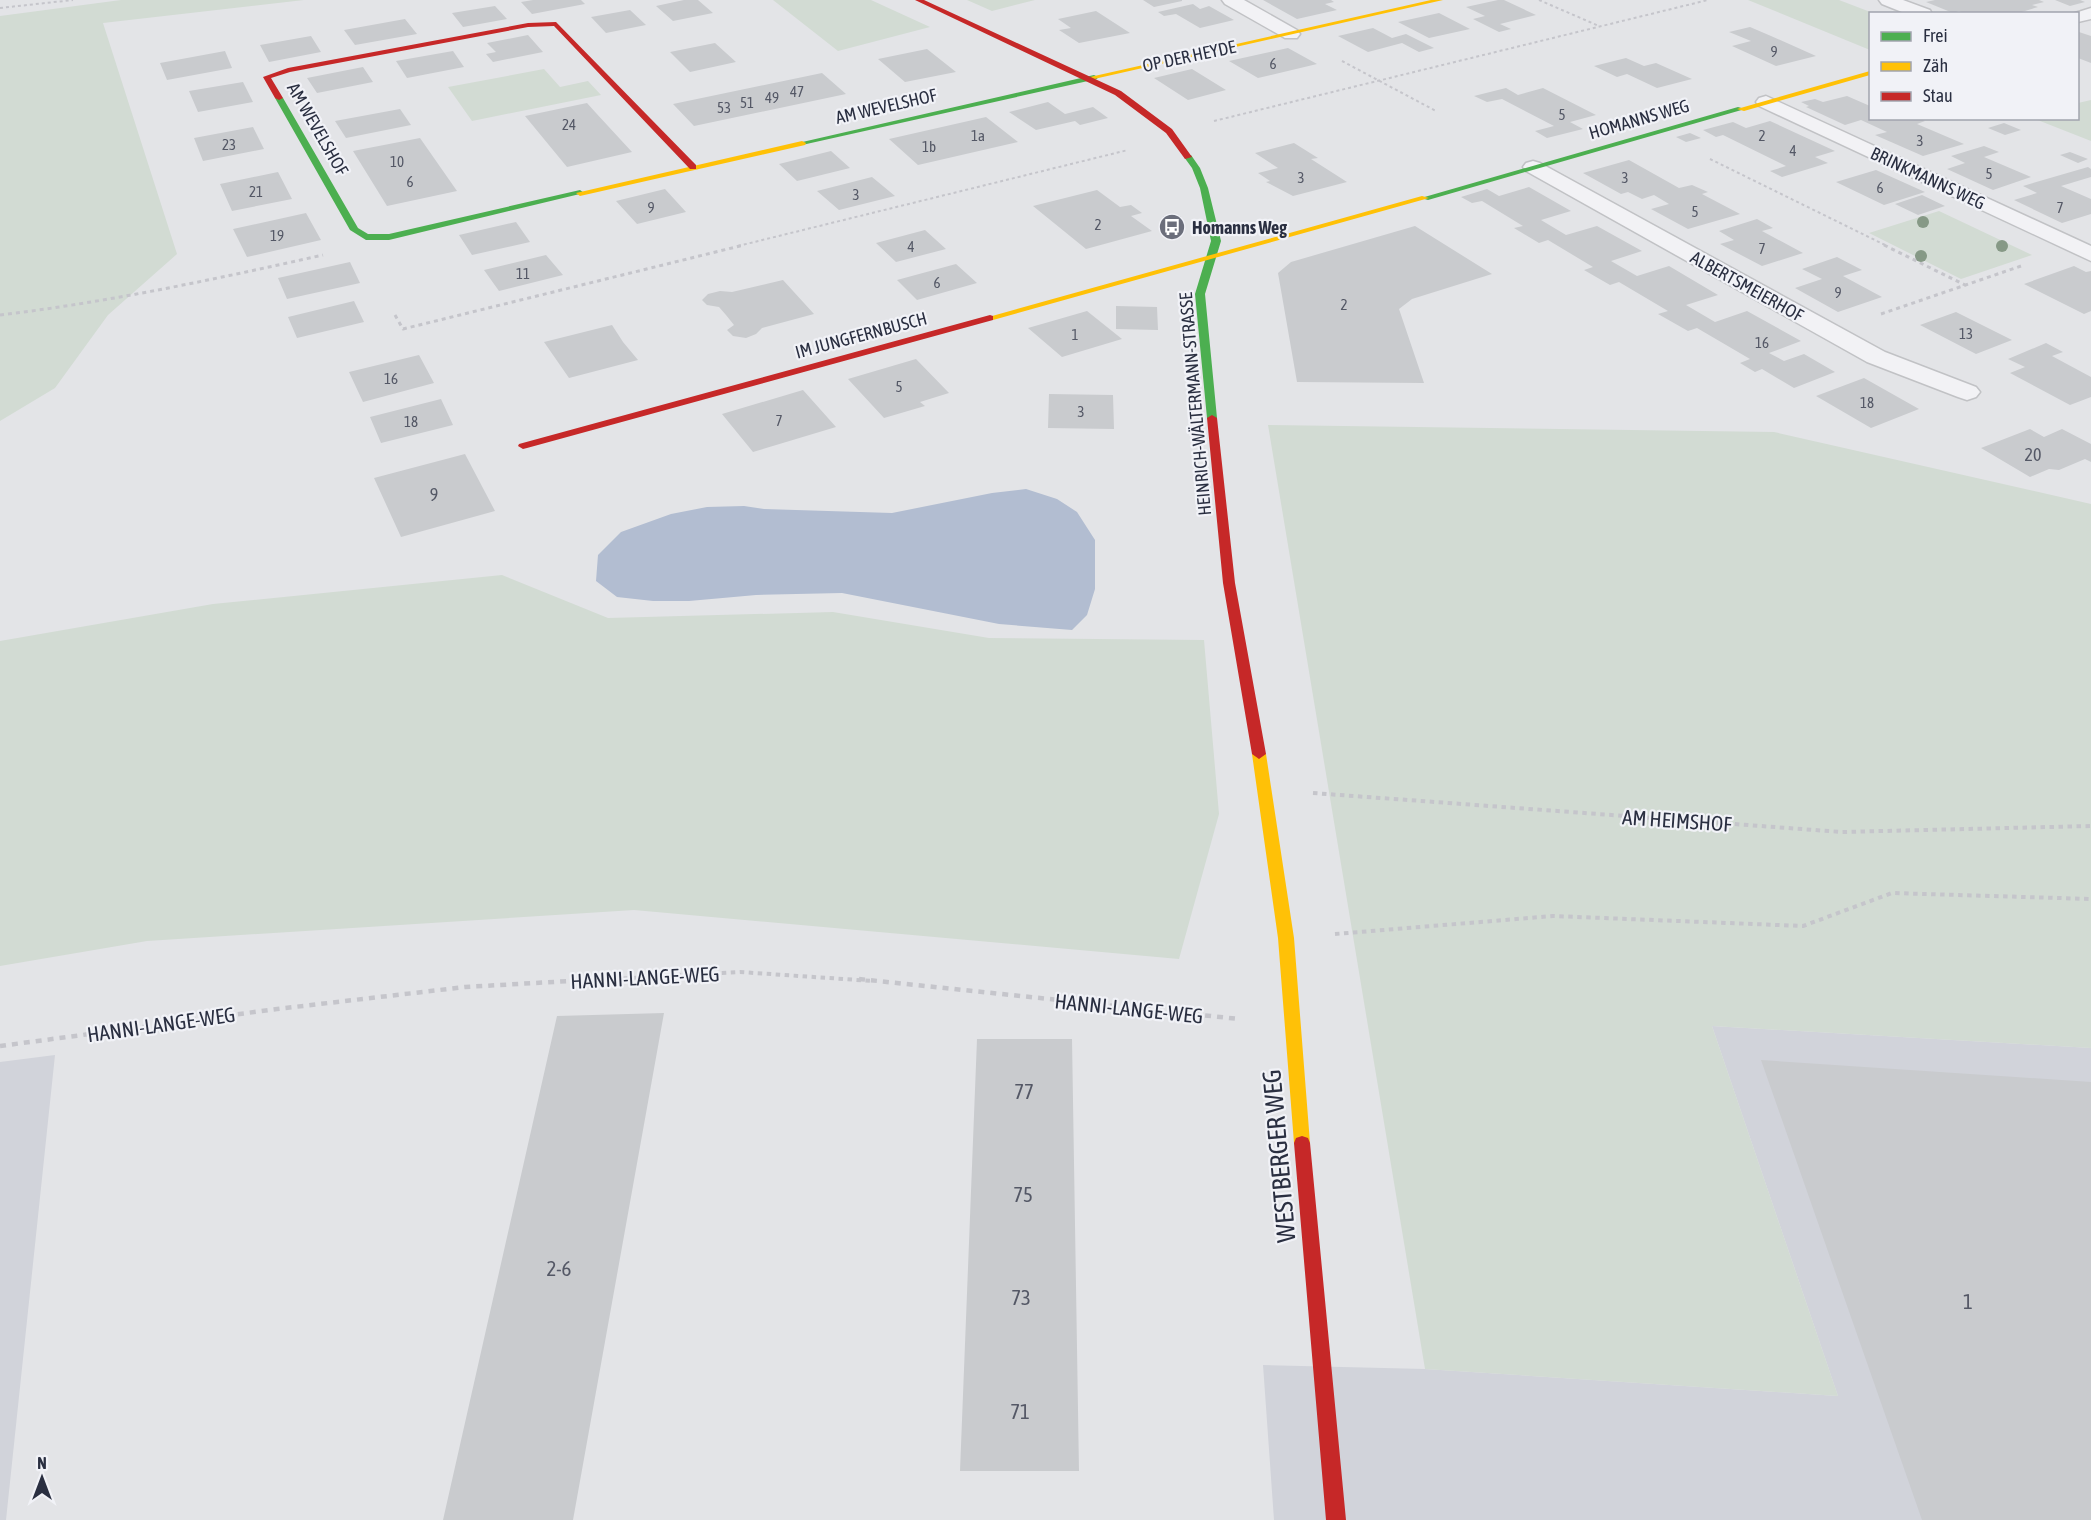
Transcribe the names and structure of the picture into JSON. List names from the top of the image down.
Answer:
{
  "streets": {
    "street": [
      "OP DER HEYDE",
      "AM WEVELSHOF",
      "HOMANNS WEG",
      "BRINKMANNS WEG",
      "ALBERTSMEIERHOF",
      "IM JUNGFERNBUSCH",
      "HEINRICH-WÄLTERMANN-STRASSE",
      "WESTBERGER WEG"
    ],
    "path": ["AM HEIMSHOF", "HANNI-LANGE-WEG"]
  },
  "crossings": [
    ["OP DER HEYDE", "AM WEVELSHOF"],
    ["OP DER HEYDE", "HEINRICH-WÄLTERMANN-STRASSE"],
    ["AM WEVELSHOF", "HEINRICH-WÄLTERMANN-STRASSE"],
    ["HOMANNS WEG", "BRINKMANNS WEG"],
    ["HOMANNS WEG", "ALBERTSMEIERHOF"],
    ["HOMANNS WEG", "IM JUNGFERNBUSCH"],
    ["HOMANNS WEG", "HEINRICH-WÄLTERMANN-STRASSE"],
    ["IM JUNGFERNBUSCH", "HEINRICH-WÄLTERMANN-STRASSE"],
    ["HEINRICH-WÄLTERMANN-STRASSE", "AM HEIMSHOF"],
    ["HEINRICH-WÄLTERMANN-STRASSE", "WESTBERGER WEG"],
    ["AM HEIMSHOF", "WESTBERGER WEG"],
    ["HANNI-LANGE-WEG", "WESTBERGER WEG"]
  ],
  "places": {
    "bus stop": ["Homanns Weg"]
  },
  "house_numbers": [
    "9",
    "6",
    "47",
    "49",
    "51",
    "53",
    "5",
    "24",
    "1a",
    "2",
    "3",
    "23",
    "1b",
    "4",
    "10",
    "5",
    "3",
    "3",
    "6",
    "6",
    "21",
    "3",
    "9",
    "7",
    "5",
    "2",
    "19",
    "4",
    "7",
    "11",
    "6",
    "9",
    "2",
    "13",
    "1",
    "16",
    "16",
    "5",
    "18",
    "3",
    "7",
    "18",
    "20",
    "9",
    "77",
    "75",
    "2-6",
    "73",
    "1",
    "71"
  ],
  "legend": ["Frei", "Zäh", "Stau"],
  "north": "top"
}
